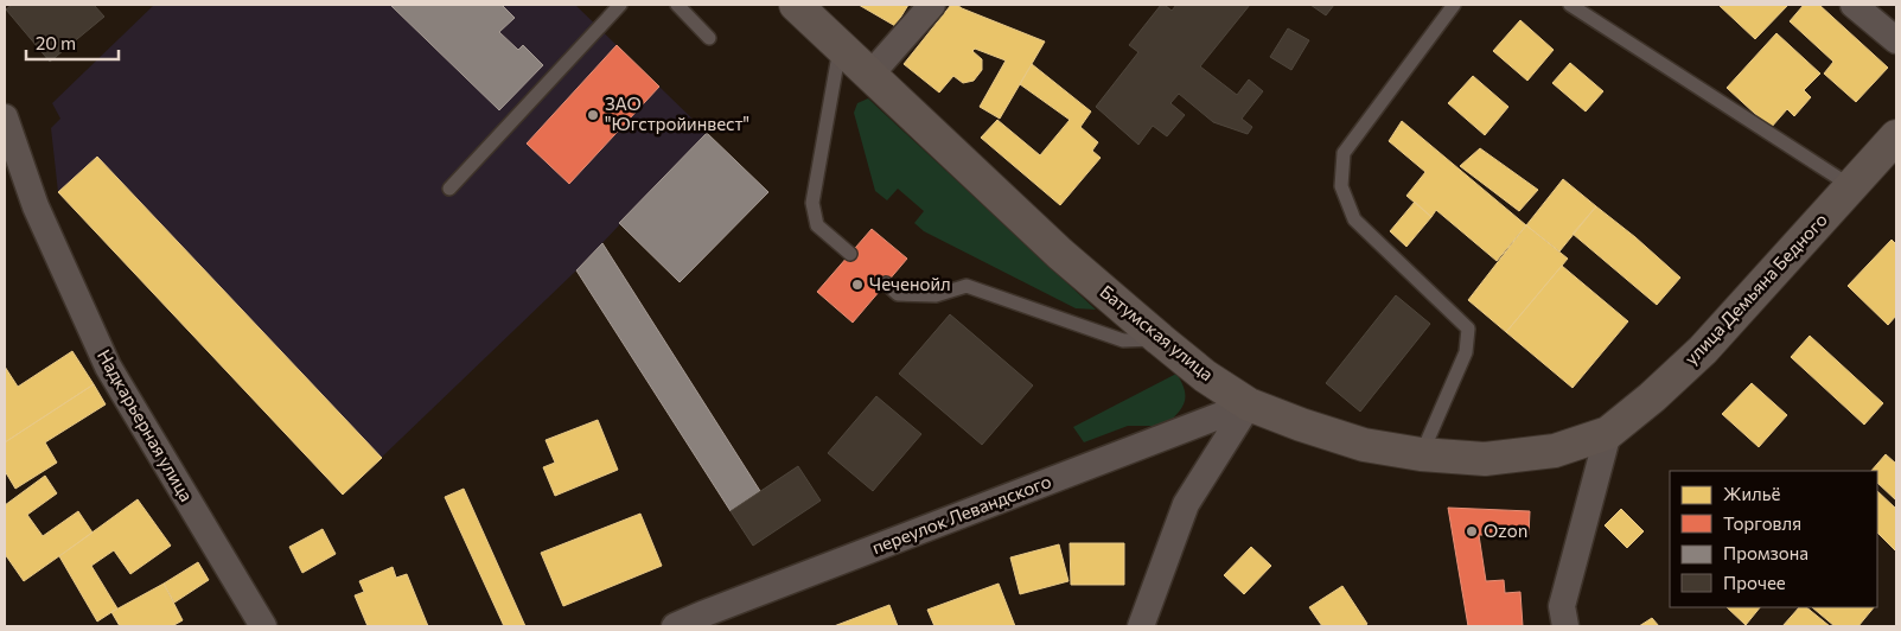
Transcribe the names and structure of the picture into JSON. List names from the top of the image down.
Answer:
{
  "streets": {
    "main road": ["улица Демьяна Бедного", "Батумская улица"],
    "street": ["Надкарьерная улица", "переулок Левандского"]
  },
  "crossings": [
    ["улица Демьяна Бедного", "Батумская улица"],
    ["Батумская улица", "переулок Левандского"]
  ],
  "places": ["ЗАО \"Югстройинвест\"", "Чеченойл", "Ozon"],
  "legend": [
    "Жильё",
    "Торговля",
    "Промзона",
    "Прочее"
  ],
  "scale_bar": "20 m"
}
